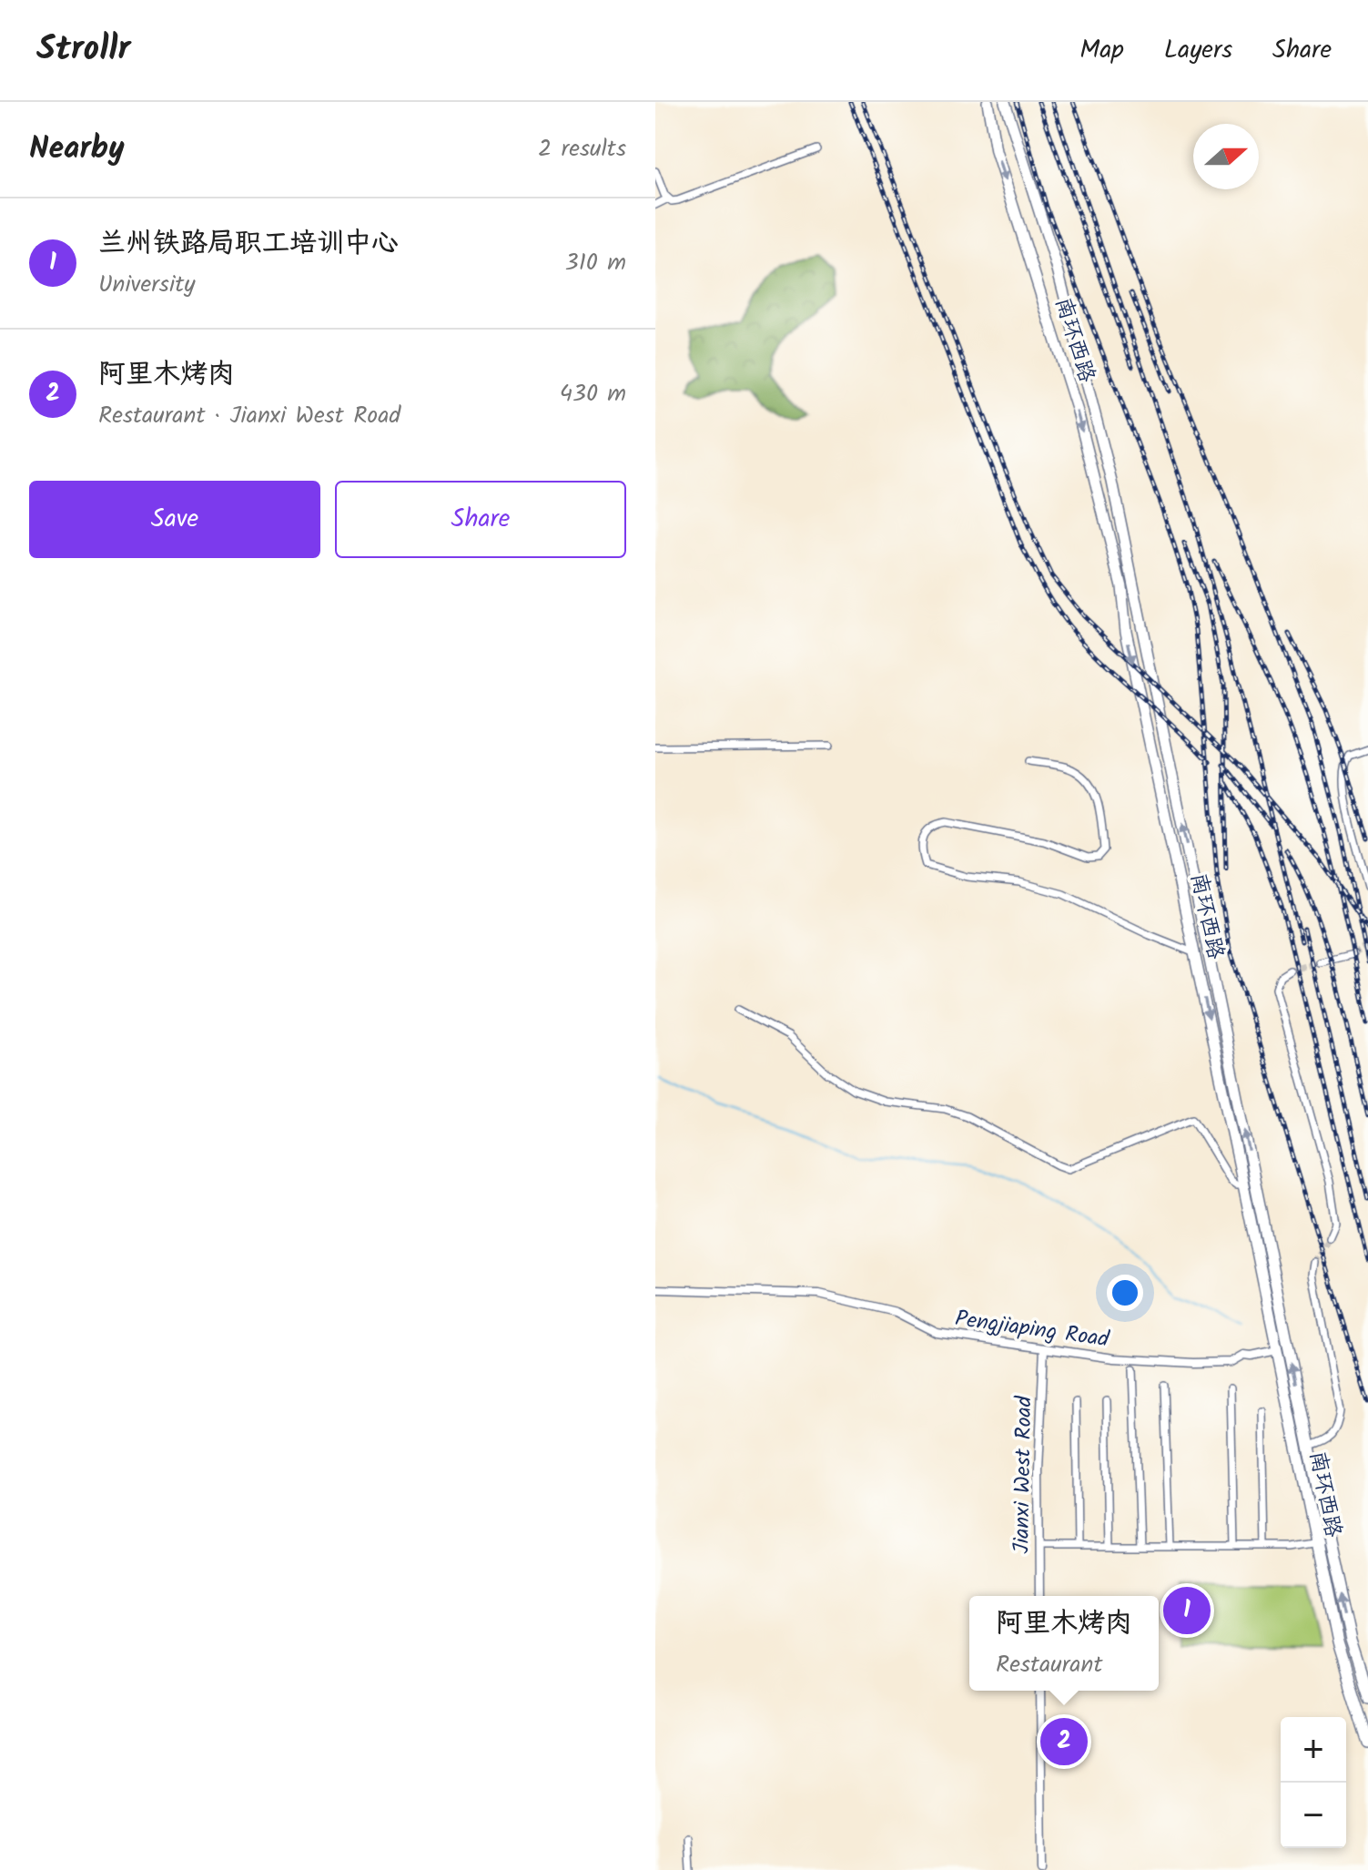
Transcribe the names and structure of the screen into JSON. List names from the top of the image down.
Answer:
{
  "streets": {
    "highway": ["南环西路"],
    "street": ["Pengjiaping Road", "Jianxi West Road"]
  },
  "crossings": [
    ["南环西路", "Pengjiaping Road"],
    ["Pengjiaping Road", "Jianxi West Road"]
  ],
  "north": "right",
  "page": {
    "header": "Strollr",
    "nav": ["Map", "Layers", "Share"],
    "heading": ["Nearby", "2 results"],
    "list": [
      {
        "mark": "1",
        "name": "兰州铁路局职工培训中心",
        "note": "University",
        "value": "310 m"
      },
      {
        "mark": "2",
        "name": "阿里木烤肉",
        "note": "Restaurant · Jianxi West Road",
        "value": "430 m"
      }
    ],
    "buttons": ["Save", "Share"],
    "pins": ["1", "2"],
    "popup": ["阿里木烤肉", "Restaurant"],
    "map_buttons": ["+", "−"]
  }
}
